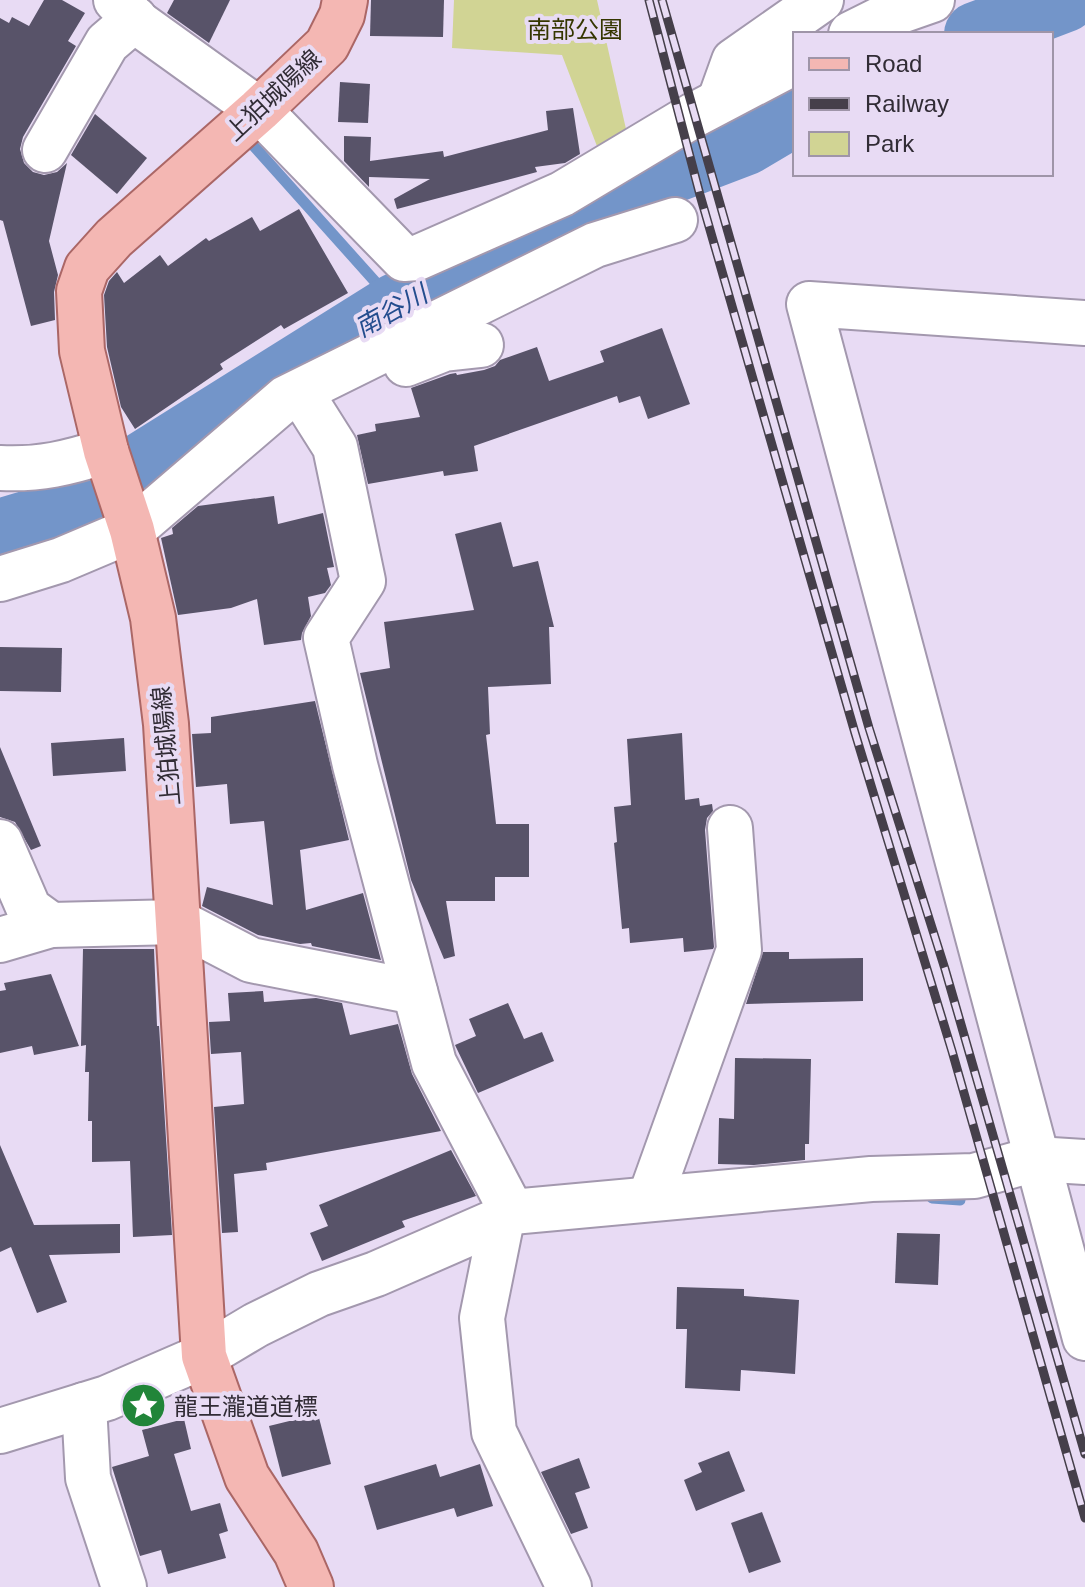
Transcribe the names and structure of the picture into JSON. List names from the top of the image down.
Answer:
{
  "streets": {
    "main road": ["上狛城陽線"]
  },
  "water": ["南谷川"],
  "parks": ["南部公園"],
  "places": {
    "place": ["龍王瀧道道標"]
  },
  "legend": ["Road", "Railway", "Park"]
}
